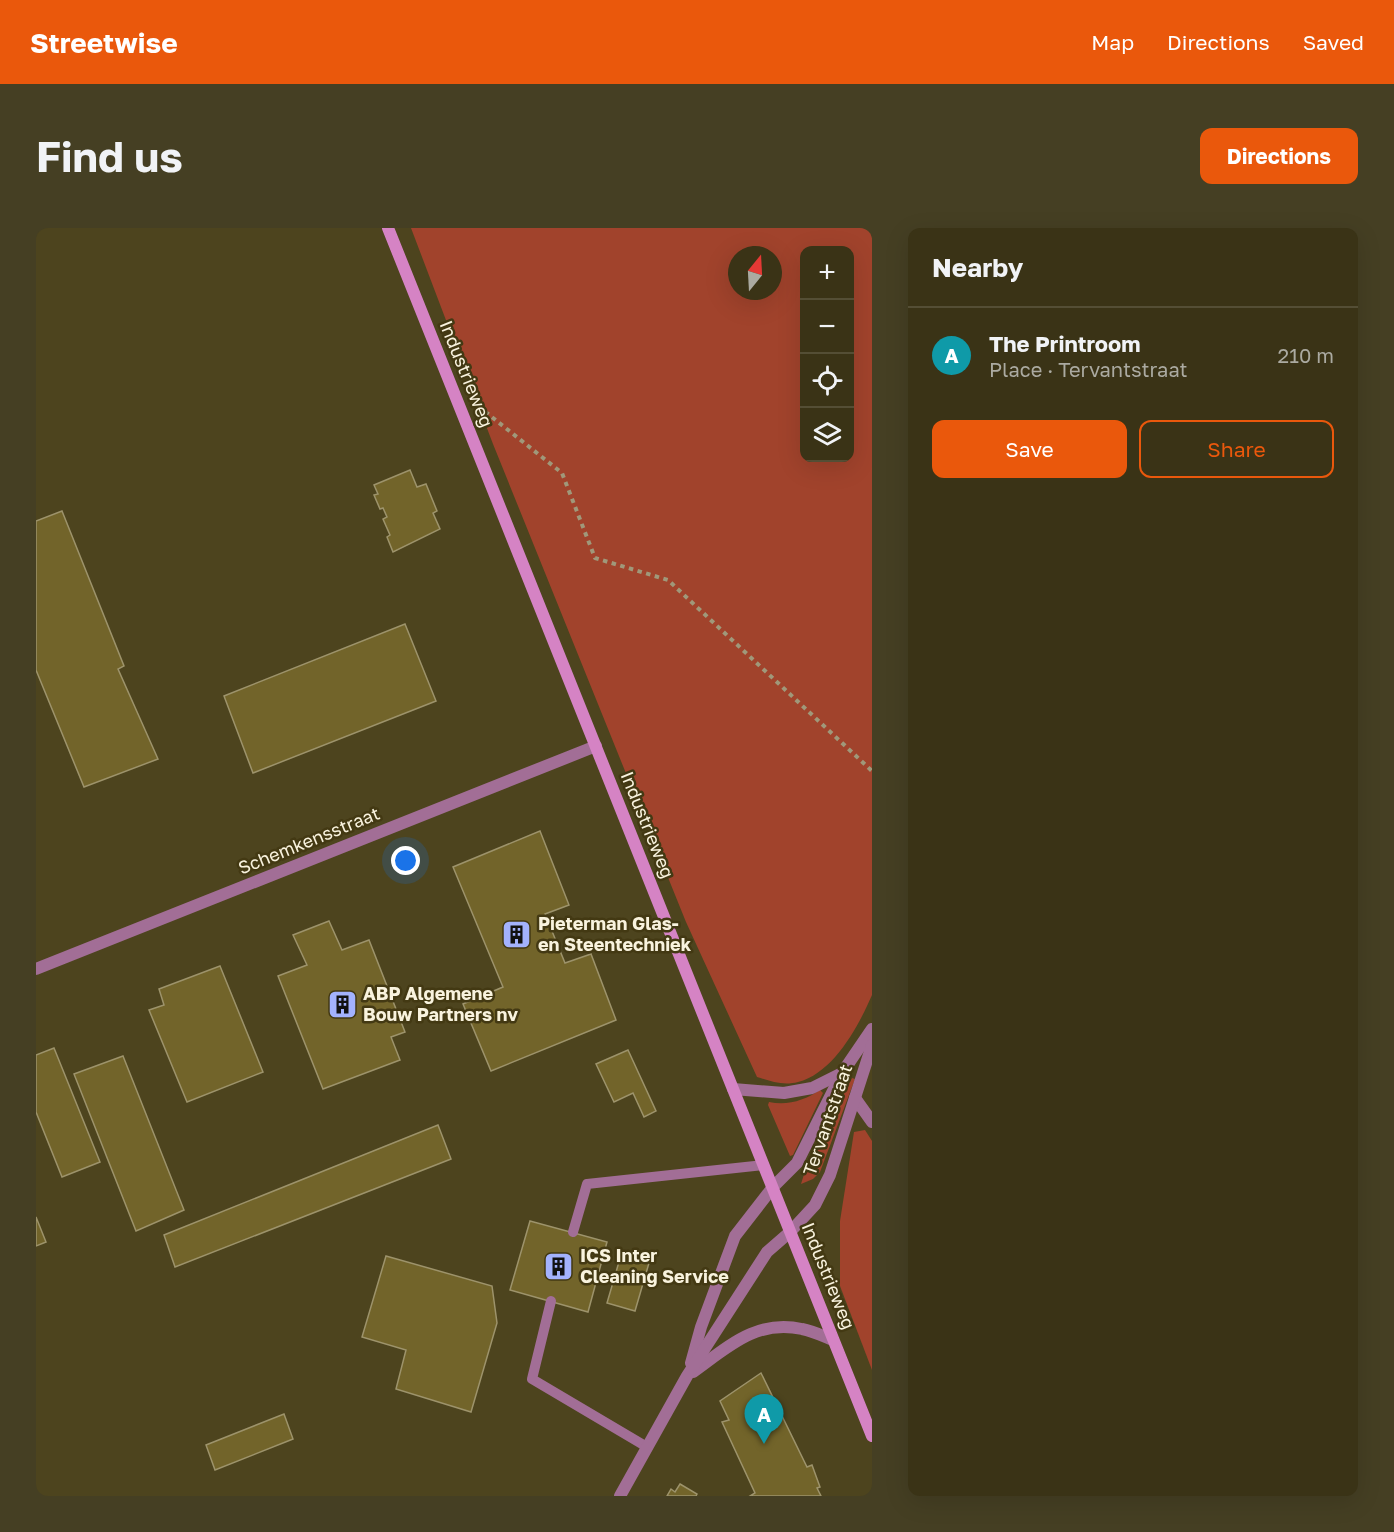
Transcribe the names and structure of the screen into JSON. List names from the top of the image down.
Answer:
{
  "streets": {
    "main road": ["Industrieweg"],
    "street": ["Schemkensstraat", "Tervantstraat"]
  },
  "crossings": [
    ["Industrieweg", "Schemkensstraat"],
    ["Industrieweg", "Tervantstraat"]
  ],
  "places": {
    "building": ["Pieterman Glas- en Steentechniek", "ABP Algemene Bouw Partners nv", "ICS Inter Cleaning Service"]
  },
  "north": "top",
  "page": {
    "header": "Streetwise",
    "nav": ["Map", "Directions", "Saved"],
    "buttons": [
      "Directions",
      ["Save", "Share"]
    ],
    "title": "Find us",
    "heading": "Nearby",
    "map_buttons": ["+", "−"],
    "list": [
      {
        "mark": "A",
        "name": "The Printroom",
        "note": "Place · Tervantstraat",
        "value": "210 m"
      }
    ],
    "pins": "A"
  }
}
